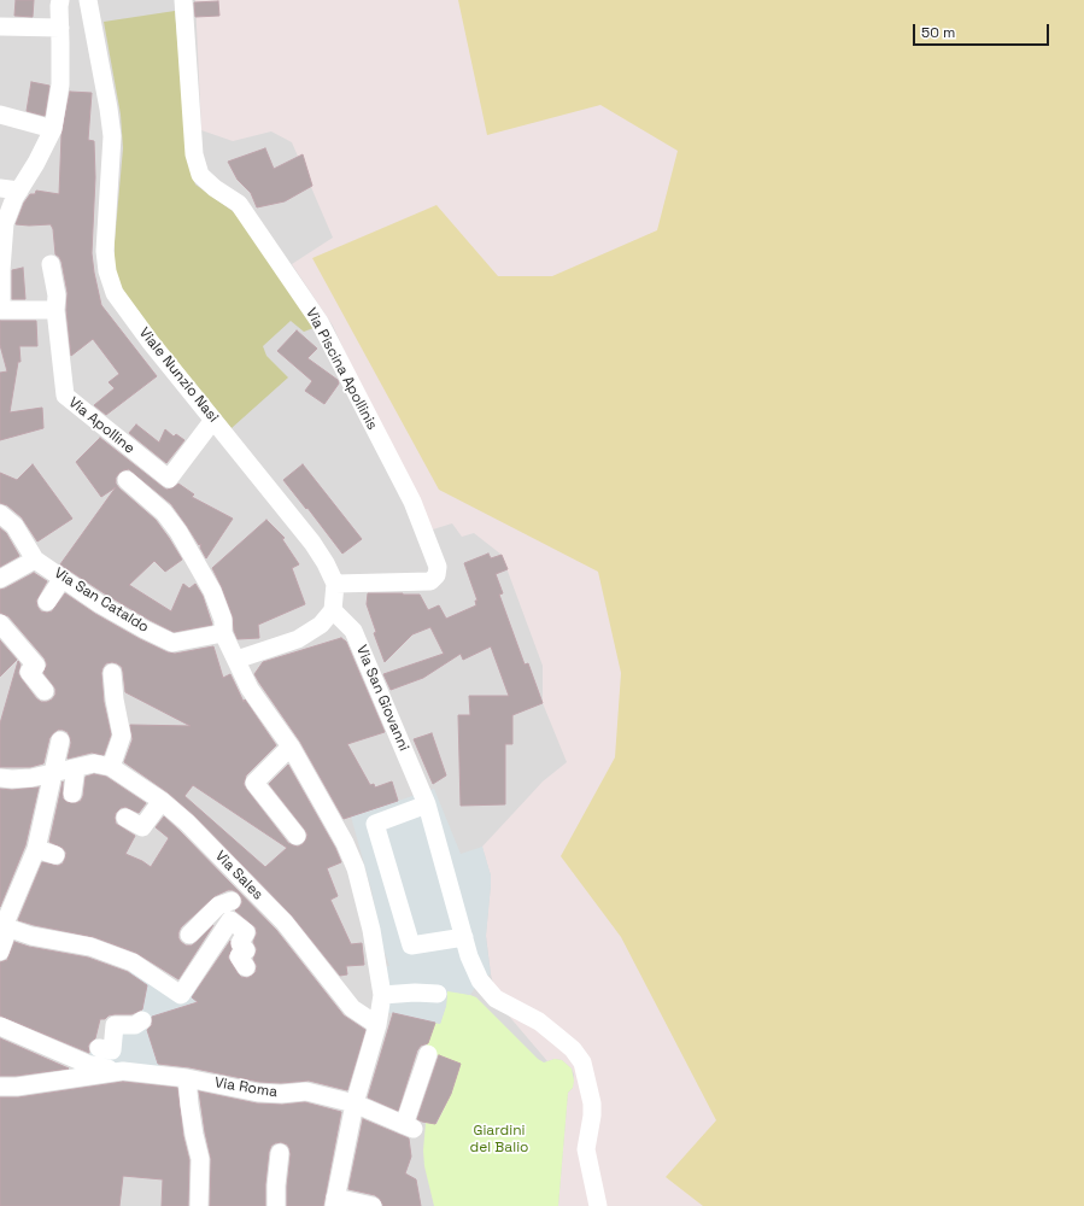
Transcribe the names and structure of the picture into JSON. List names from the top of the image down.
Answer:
{
  "streets": {
    "street": [
      "Via Piscina Apollinis",
      "Viale Nunzio Nasi",
      "Via Apolline",
      "Via San Cataldo",
      "Via San Giovanni",
      "Via Sales",
      "Via Roma"
    ]
  },
  "crossings": [
    ["Via Piscina Apollinis", "Viale Nunzio Nasi"],
    ["Viale Nunzio Nasi", "Via Apolline"]
  ],
  "parks": ["Giardini del Balio"],
  "scale_bar": "50 m"
}
